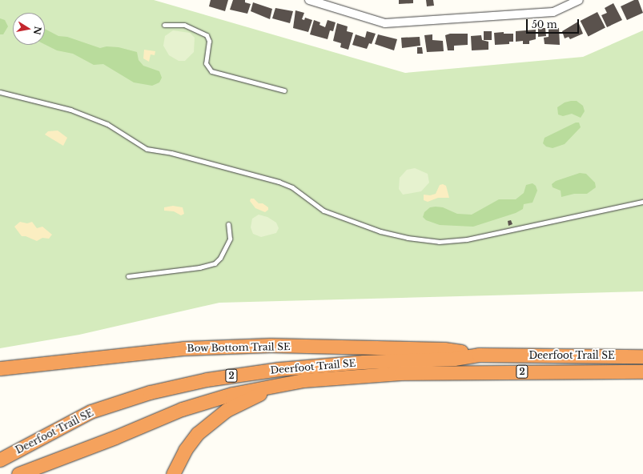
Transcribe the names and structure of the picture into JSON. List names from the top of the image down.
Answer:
{
  "streets": {
    "highway": ["Bow Bottom Trail SE", "Deerfoot Trail SE", "2"]
  },
  "crossings": [
    ["Bow Bottom Trail SE", "Deerfoot Trail SE"]
  ],
  "scale_bar": "50 m",
  "north": "right"
}
